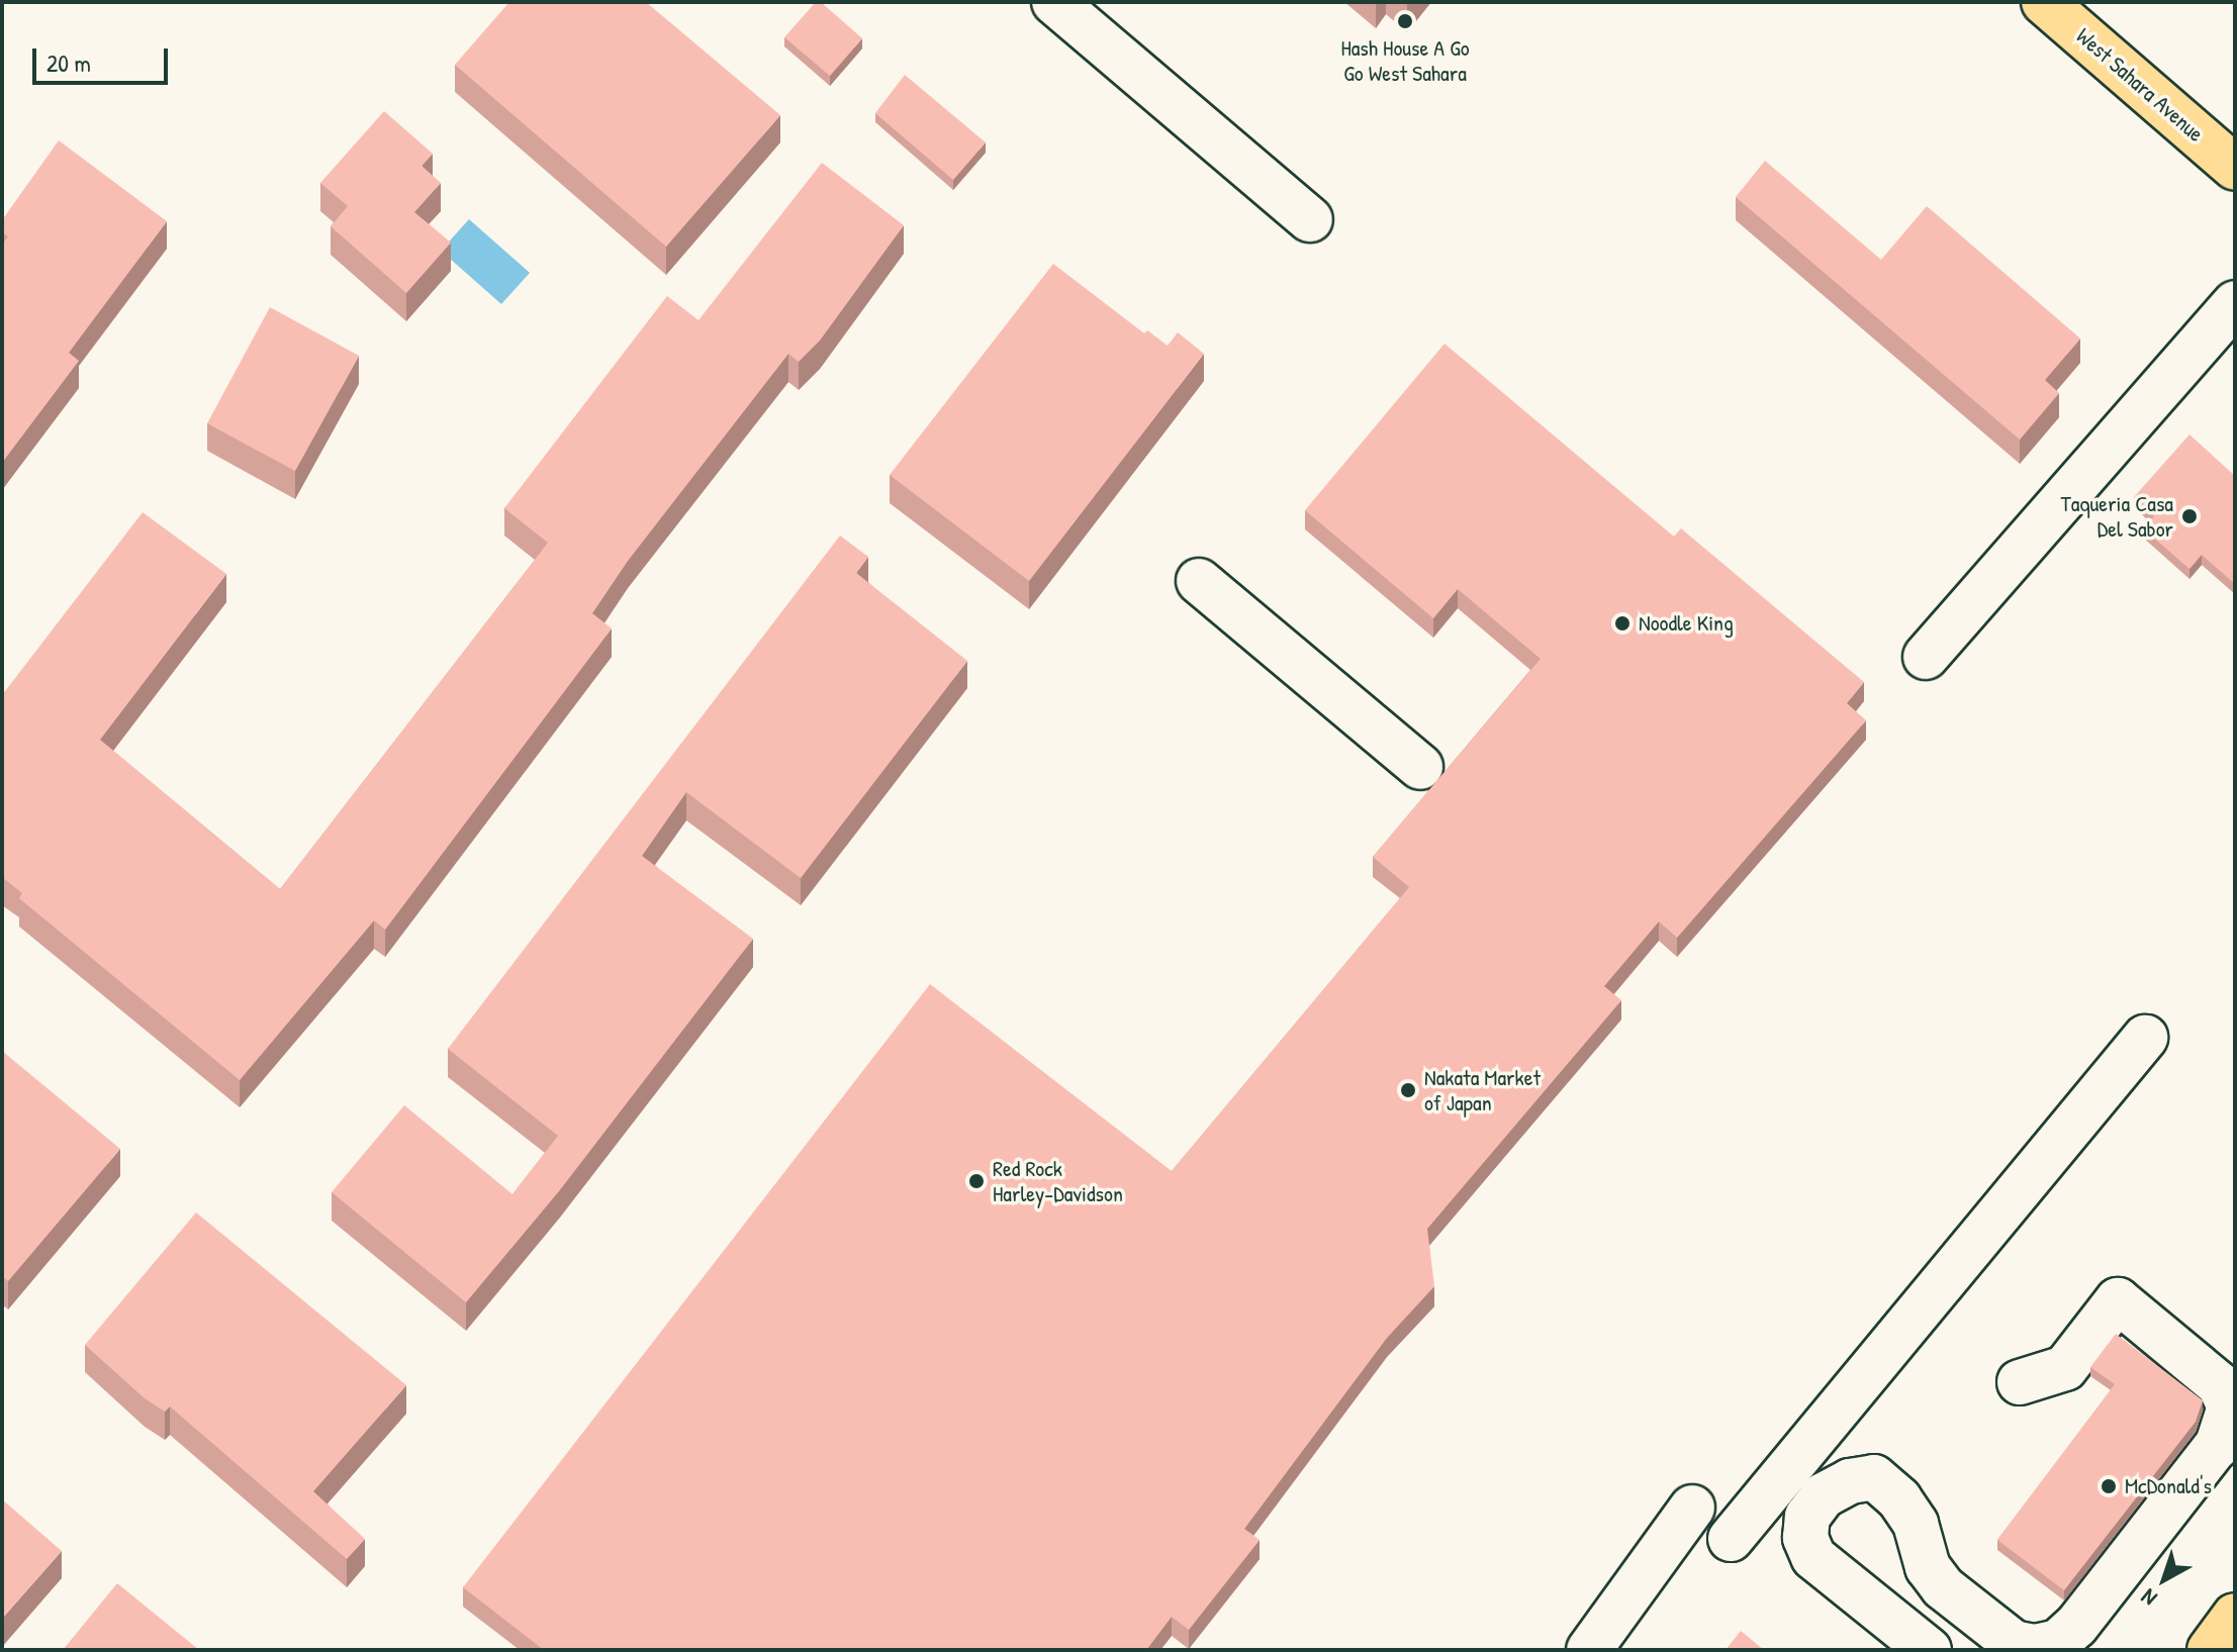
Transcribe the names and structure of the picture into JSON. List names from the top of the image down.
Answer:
{
  "streets": {
    "main road": ["West Sahara Avenue"]
  },
  "places": [
    "Hash House A Go Go West Sahara",
    "Taqueria Casa Del Sabor",
    "Noodle King",
    "Nakata Market of Japan",
    "Red Rock Harley-Davidson",
    "McDonald's"
  ],
  "scale_bar": "20 m",
  "north": "bottom left"
}
